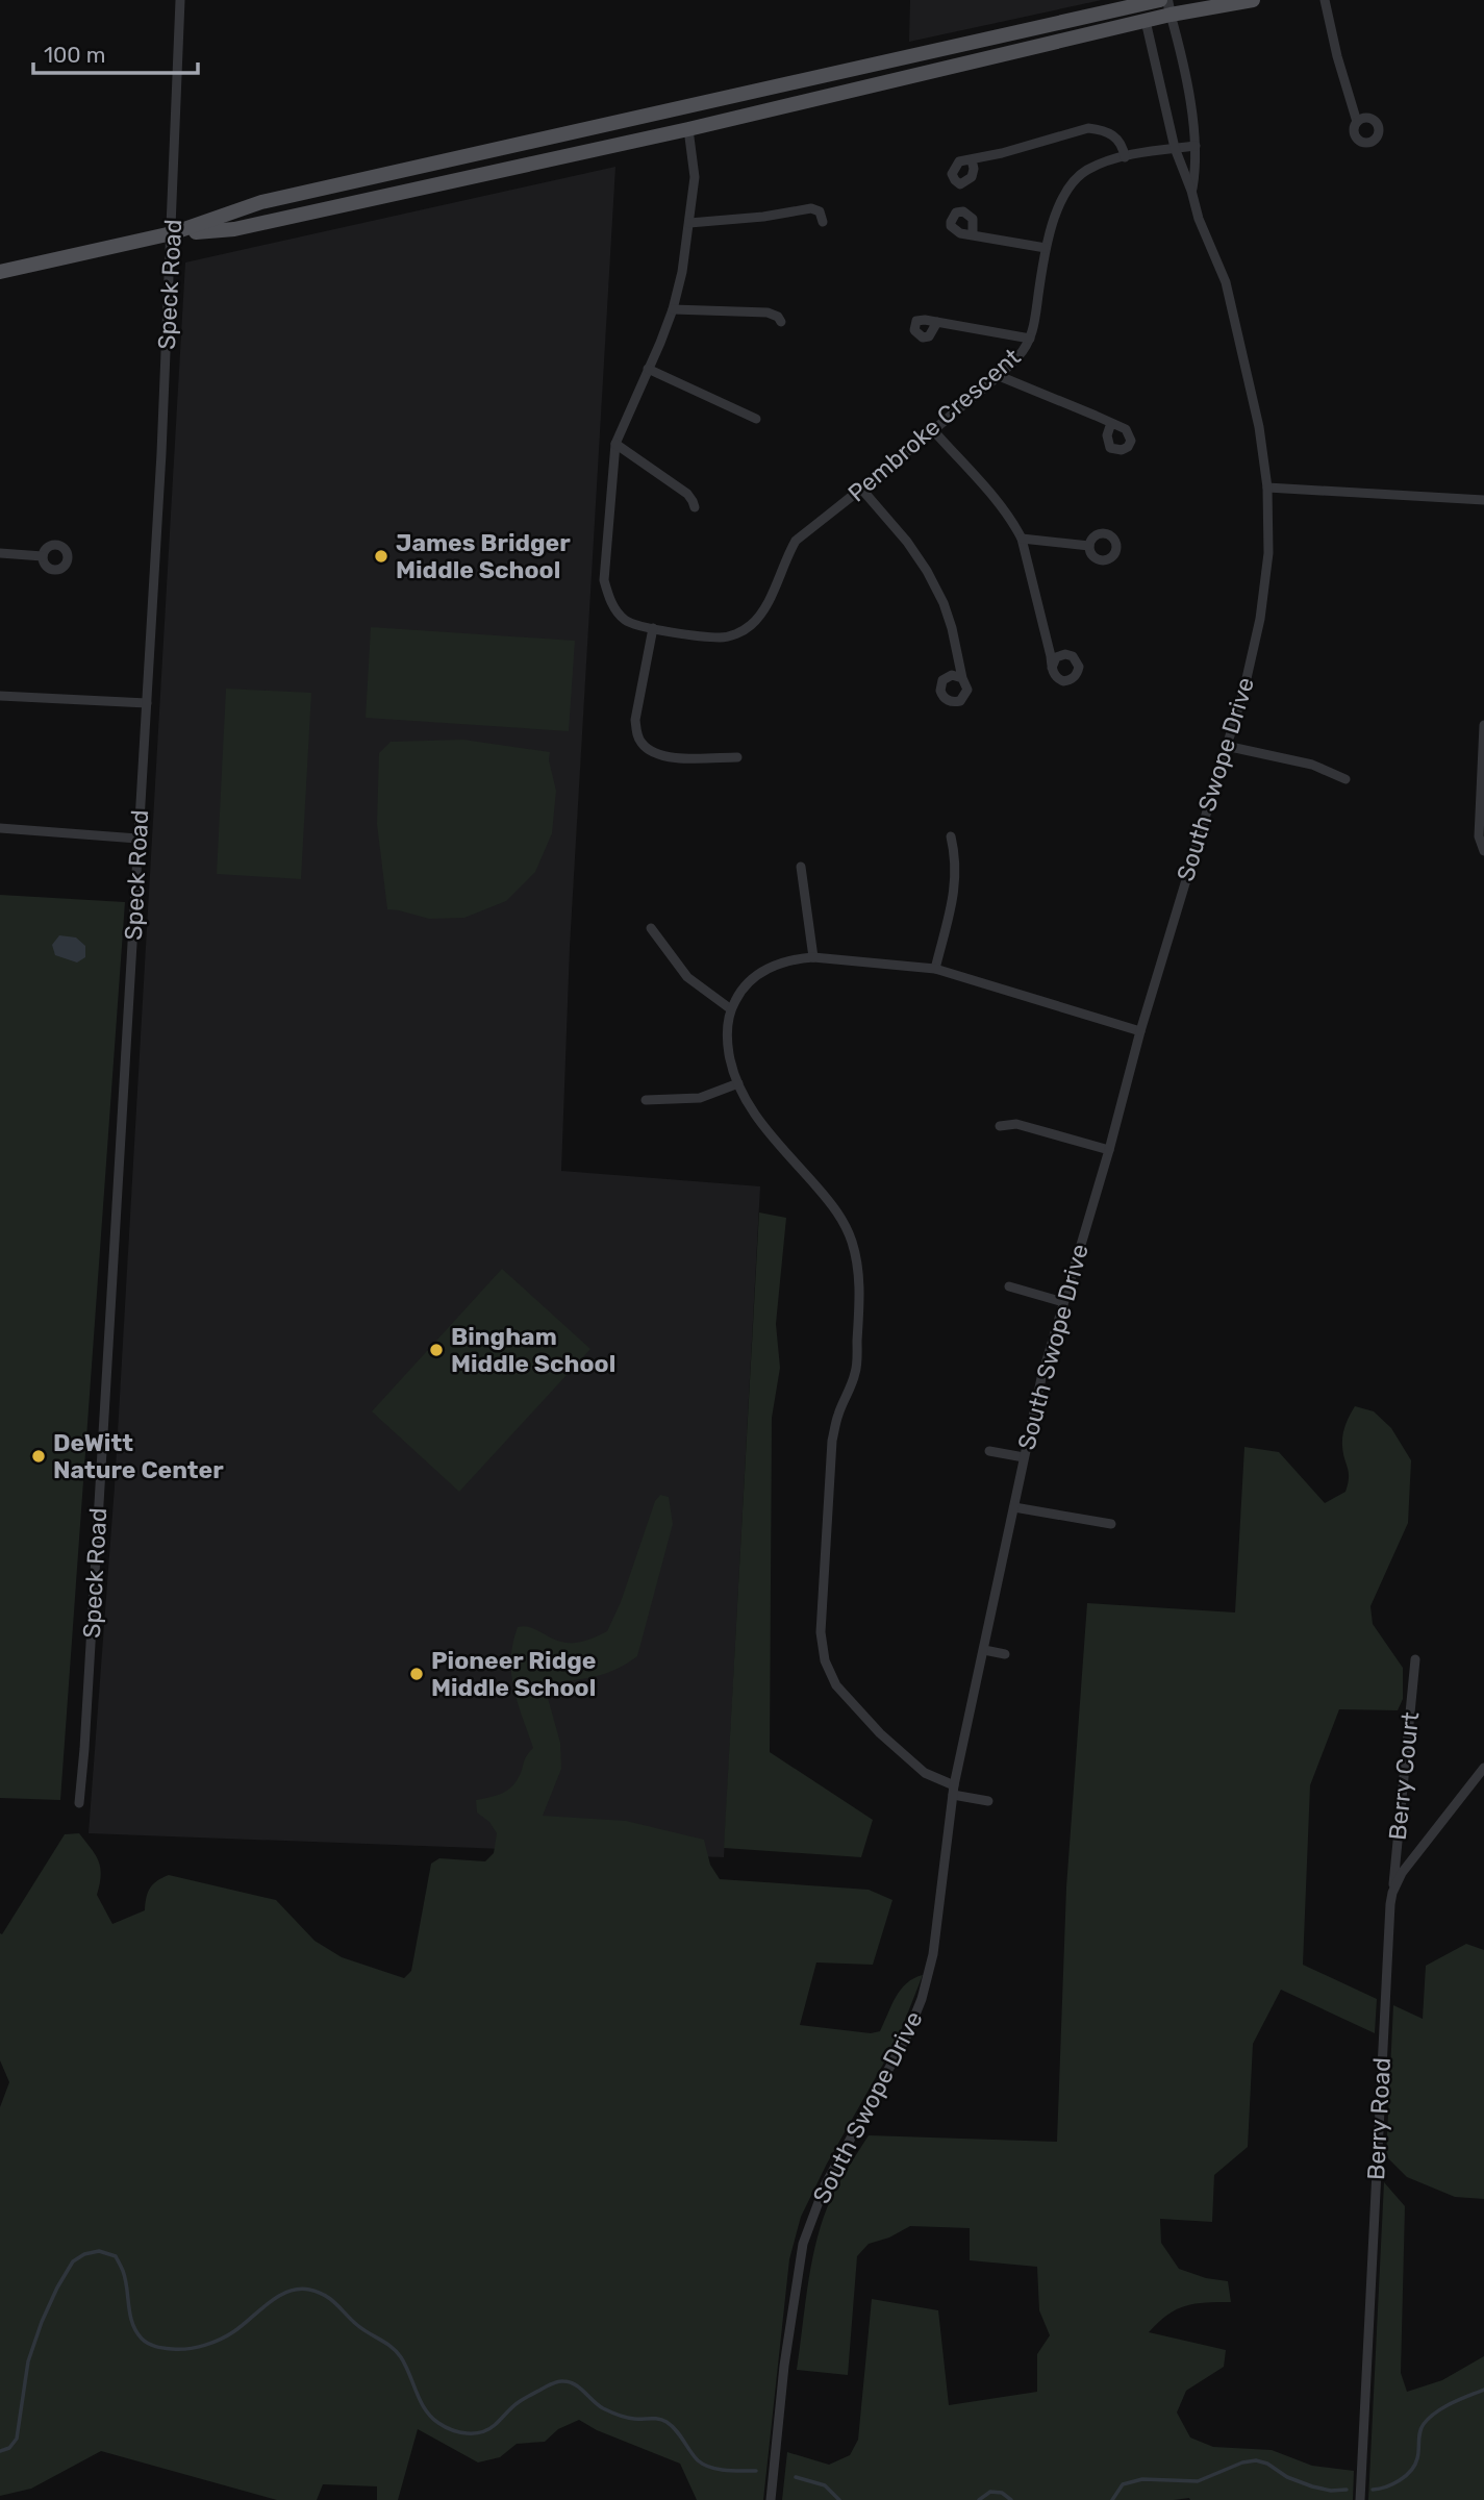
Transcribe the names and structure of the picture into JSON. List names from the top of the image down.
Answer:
{
  "streets": {
    "street": [
      "Speck Road",
      "Pembroke Crescent",
      "South Swope Drive",
      "Berry Court",
      "Berry Road"
    ]
  },
  "crossings": [
    ["Pembroke Crescent", "South Swope Drive"],
    ["Berry Court", "Berry Road"]
  ],
  "places": [
    "James Bridger Middle School",
    "Bingham Middle School",
    "DeWitt Nature Center",
    "Pioneer Ridge Middle School"
  ],
  "scale_bar": "100 m"
}
